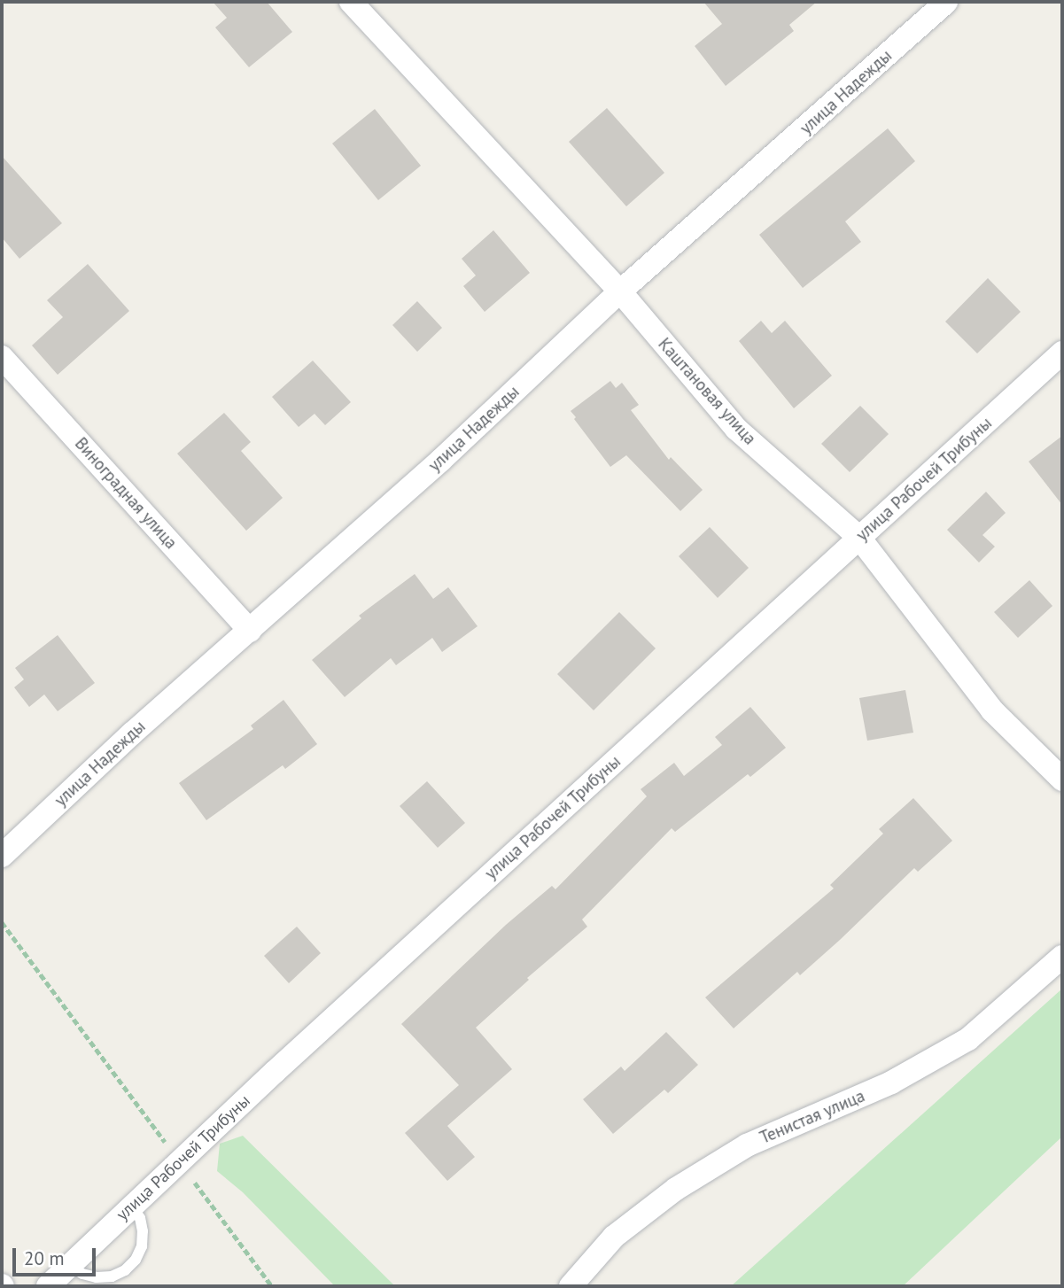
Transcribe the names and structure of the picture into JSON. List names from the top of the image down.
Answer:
{
  "streets": {
    "street": [
      "улица Надежды",
      "Каштановая улица",
      "улица Рабочей Трибуны",
      "Виноградная улица",
      "Тенистая улица"
    ]
  },
  "crossings": [
    ["улица Надежды", "Каштановая улица"],
    ["улица Надежды", "Виноградная улица"],
    ["Каштановая улица", "улица Рабочей Трибуны"]
  ],
  "scale_bar": "20 m"
}
